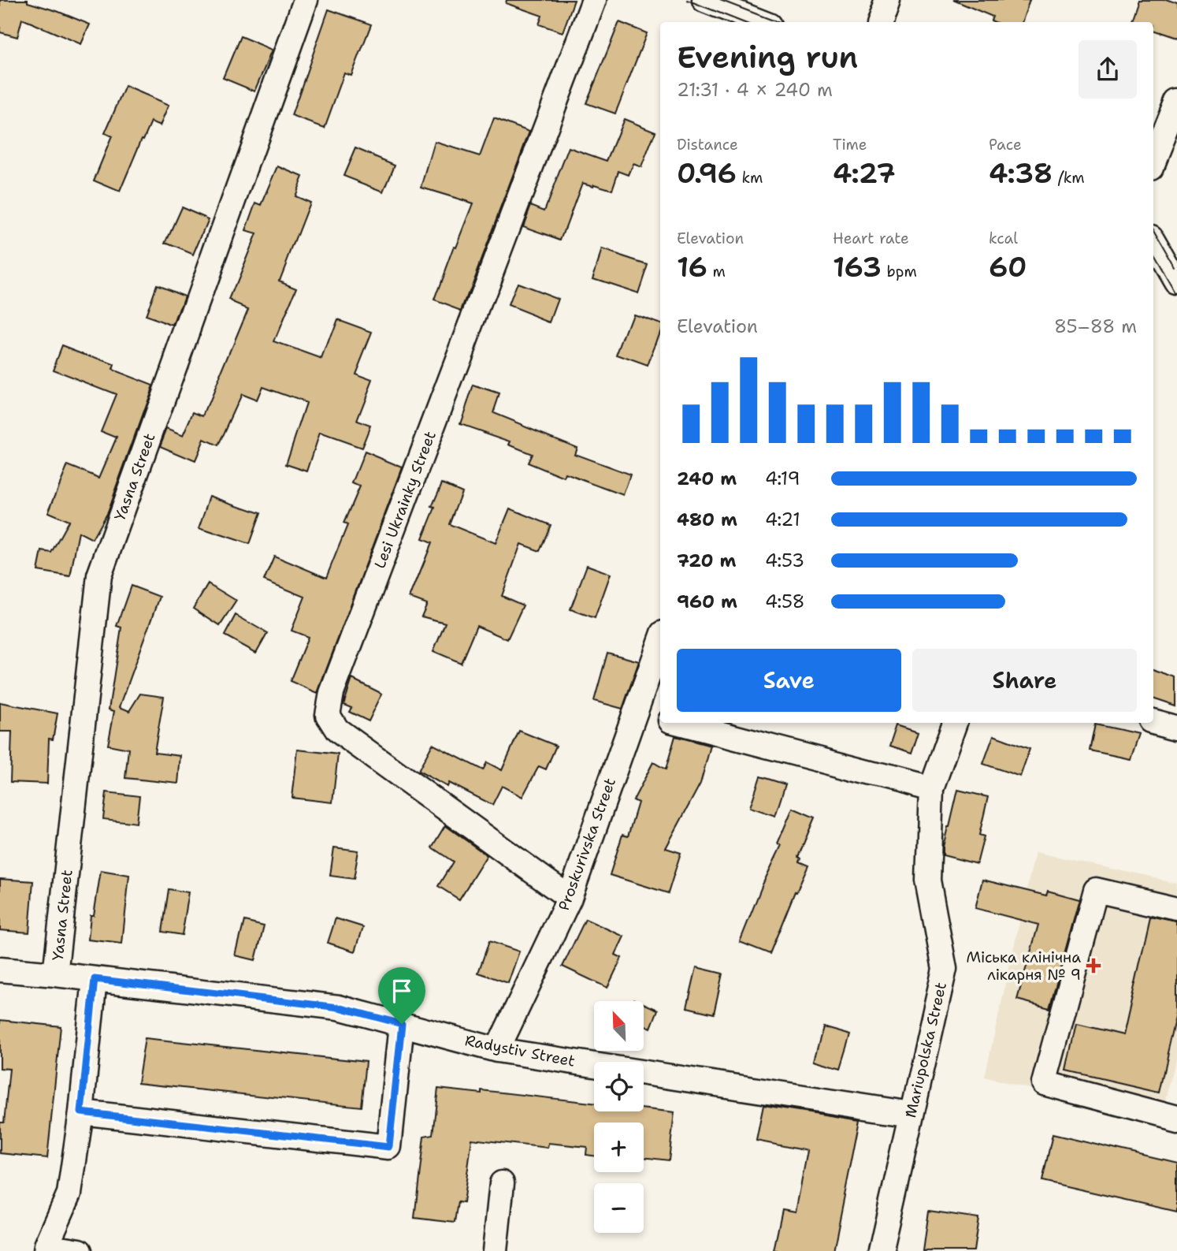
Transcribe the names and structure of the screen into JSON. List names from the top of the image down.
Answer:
{
  "streets": {
    "street": [
      "Yasna Street",
      "Lesi Ukrainky Street",
      "Proskurivska Street",
      "Mariupolska Street",
      "Radystiv Street"
    ]
  },
  "crossings": [
    ["Yasna Street", "Radystiv Street"],
    ["Lesi Ukrainky Street", "Proskurivska Street"],
    ["Proskurivska Street", "Radystiv Street"],
    ["Mariupolska Street", "Radystiv Street"]
  ],
  "places": {
    "health": ["Міська клінічна лікарня № 9"]
  },
  "north": "top left",
  "page": {
    "heading": ["Evening run", "21:31 · 4 × 240 m"],
    "stats": [
      ["Distance", "0.96 km"],
      ["Time", "4:27"],
      ["Pace", "4:38 /km"],
      ["Elevation", "16 m"],
      ["Heart rate", "163 bpm"],
      ["kcal", "60"]
    ],
    "chart": ["Elevation", "85–88 m"],
    "list": [
      {
        "name": "240 m",
        "note": "4:19"
      },
      {
        "name": "480 m",
        "note": "4:21"
      },
      {
        "name": "720 m",
        "note": "4:53"
      },
      {
        "name": "960 m",
        "note": "4:58"
      }
    ],
    "buttons": ["Save", "Share"],
    "map_buttons": ["+", "−"]
  }
}
